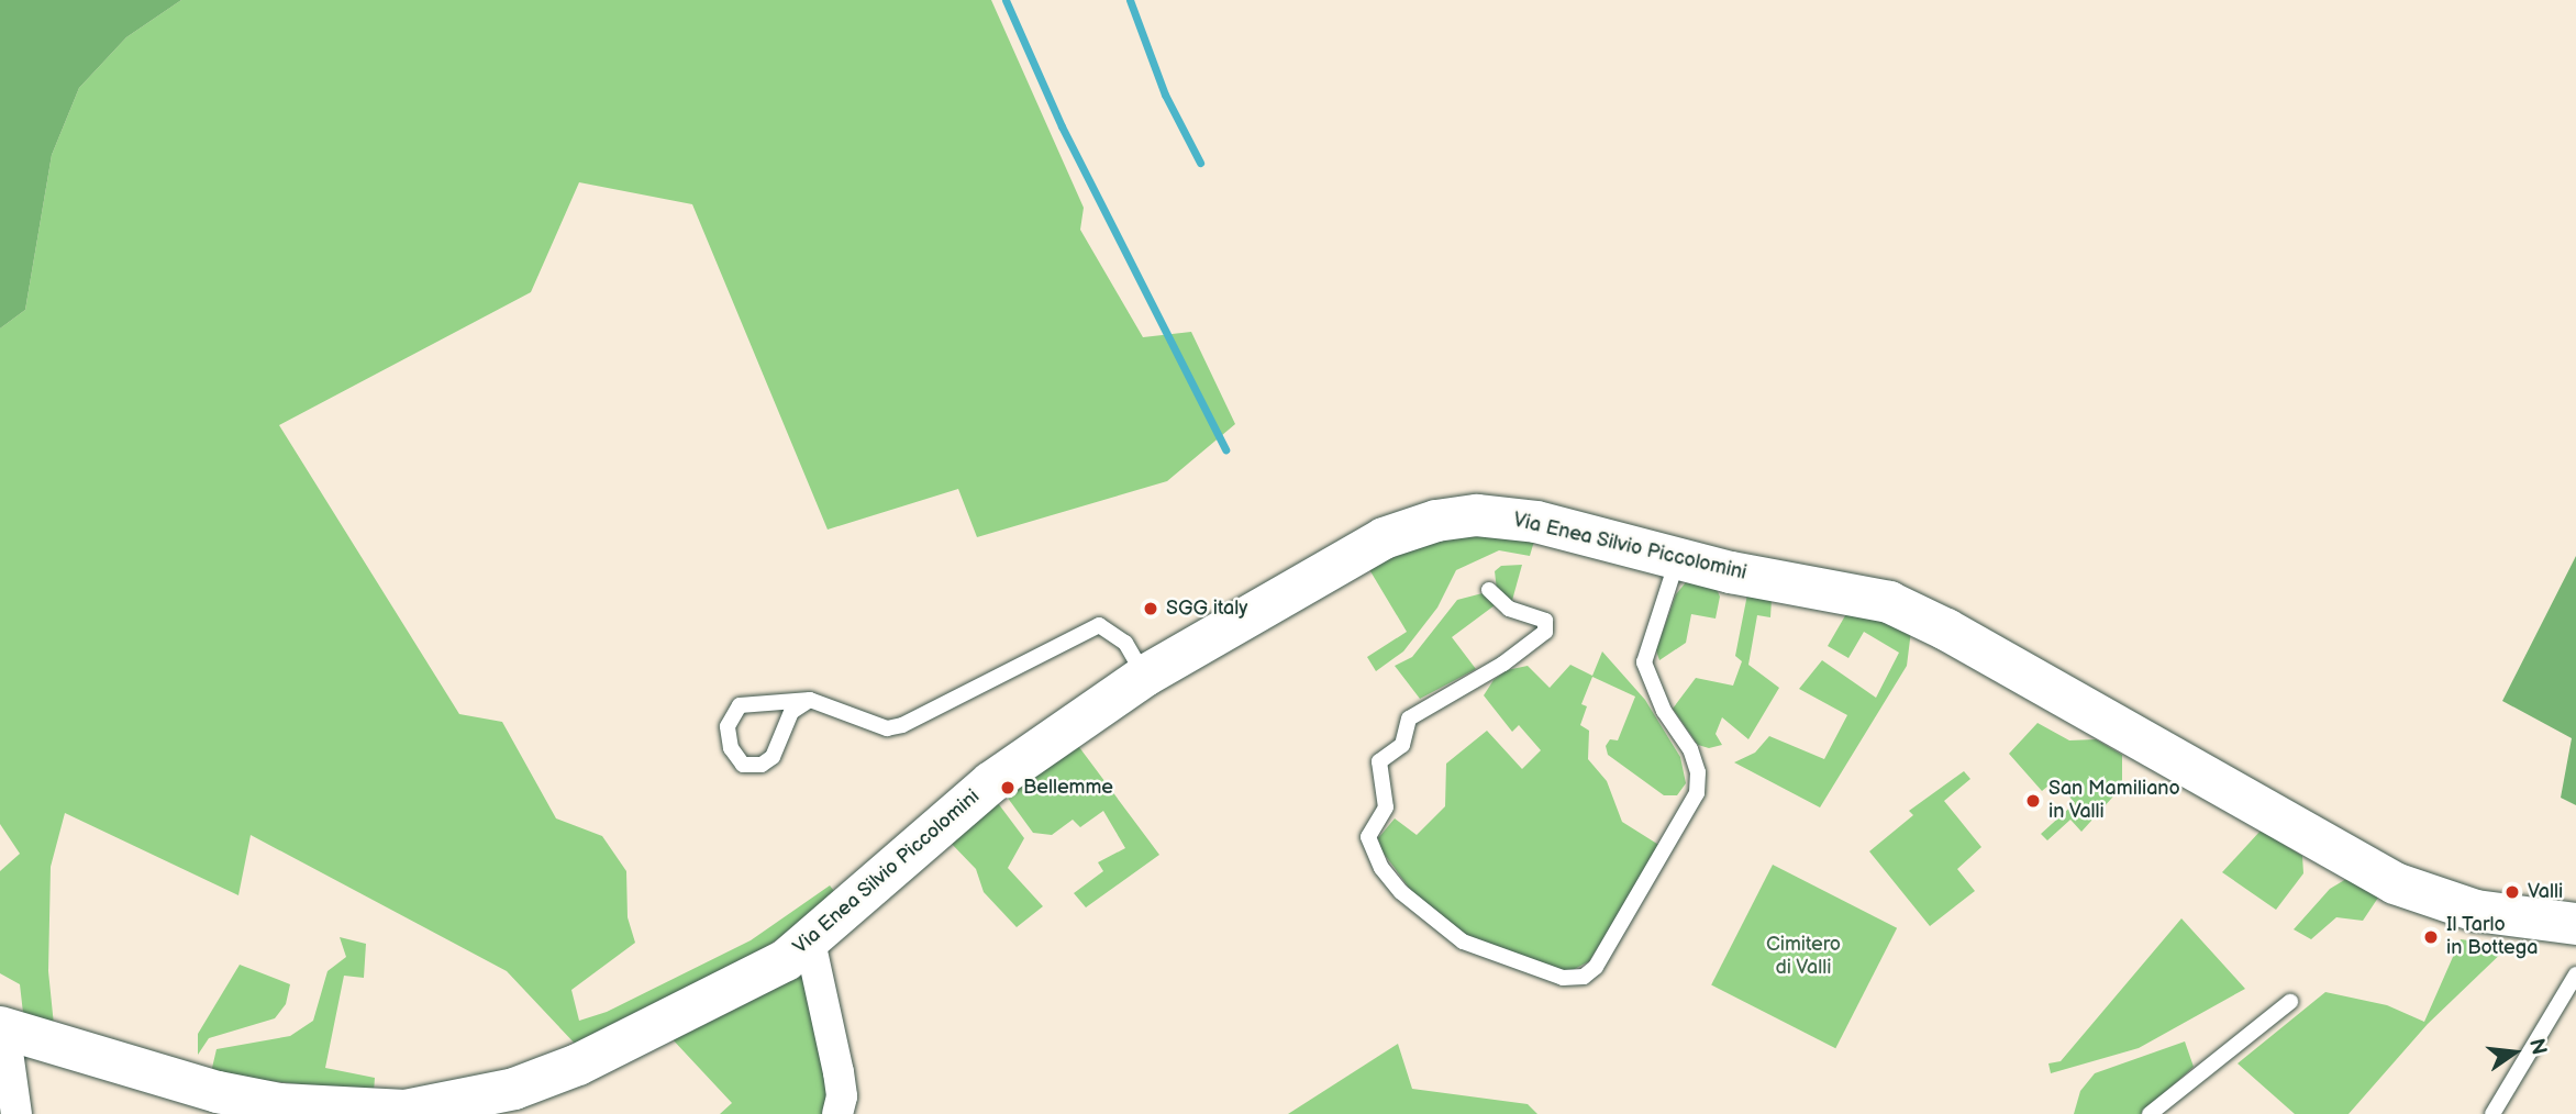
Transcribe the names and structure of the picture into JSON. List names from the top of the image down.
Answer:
{
  "streets": {
    "main road": ["Via Enea Silvio Piccolomini"]
  },
  "parks": ["Cimitero di Valli"],
  "places": [
    "SGG italy",
    "Bellemme",
    "San Mamiliano in Valli",
    "Valli",
    "Il Tarlo in Bottega"
  ],
  "north": "right"
}
